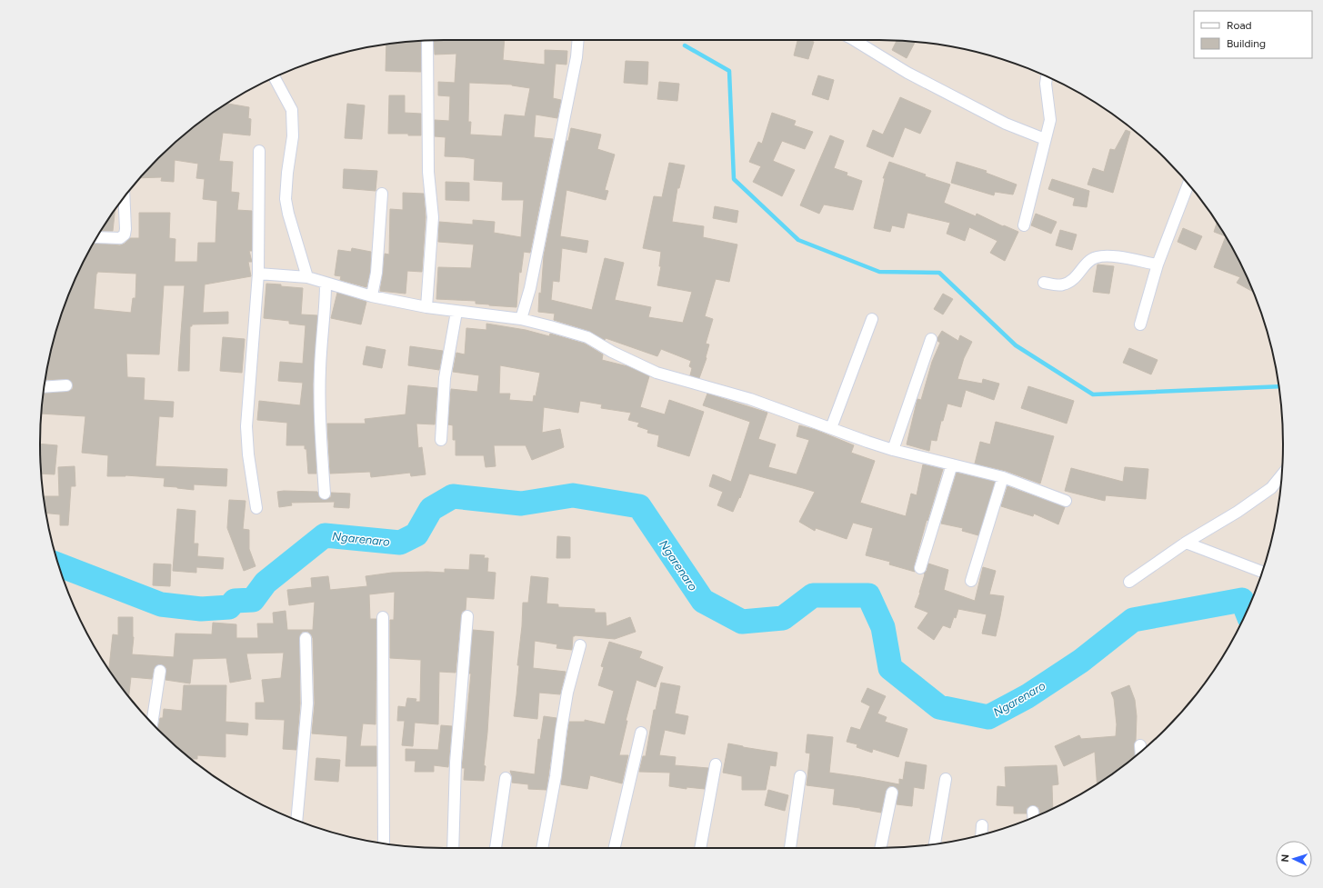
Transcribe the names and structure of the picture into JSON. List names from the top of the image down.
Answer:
{
  "water": ["Ngarenaro"],
  "legend": ["Road", "Building"],
  "north": "left"
}
